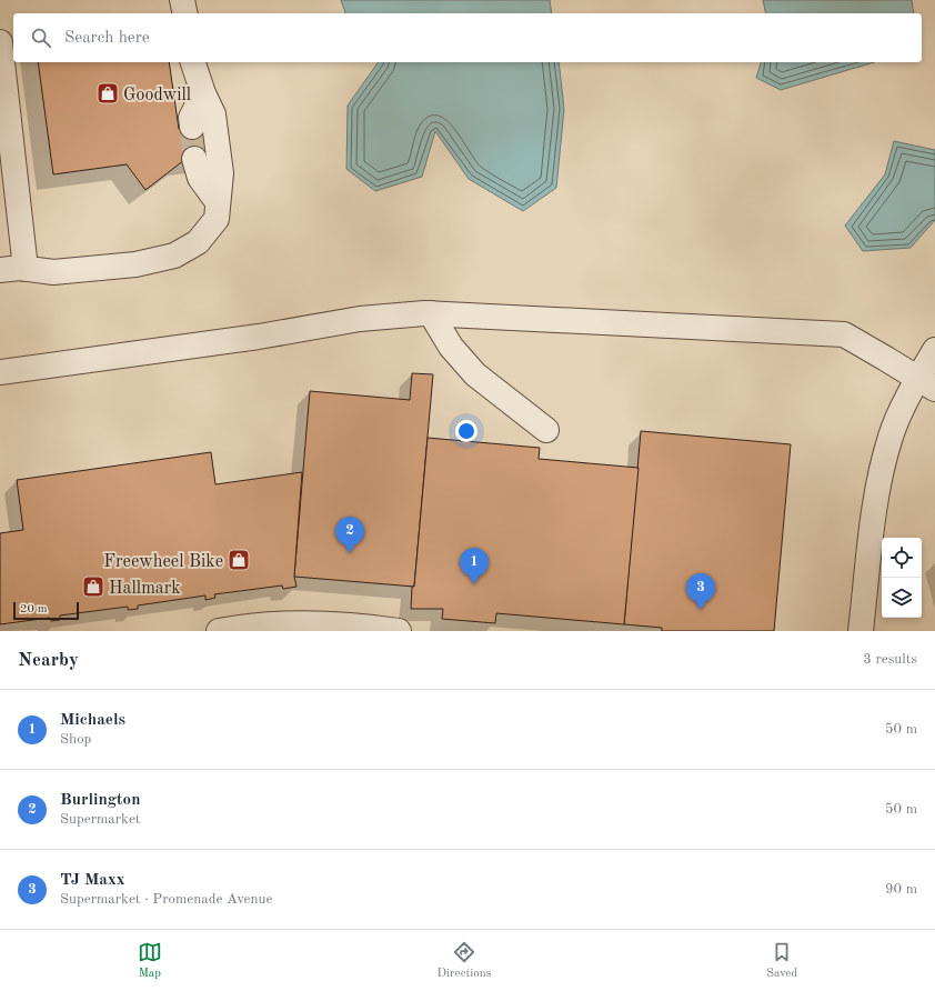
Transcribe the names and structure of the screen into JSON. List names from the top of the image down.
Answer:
{
  "places": {
    "shop": ["Goodwill", "Freewheel Bike", "Hallmark"]
  },
  "scale_bar": "20 m",
  "page": {
    "search": "Search here",
    "pins": ["2", "1", "3"],
    "scale": "20 m",
    "heading": ["Nearby", "3 results"],
    "list": [
      {
        "mark": "1",
        "name": "Michaels",
        "note": "Shop",
        "value": "50 m"
      },
      {
        "mark": "2",
        "name": "Burlington",
        "note": "Supermarket",
        "value": "50 m"
      },
      {
        "mark": "3",
        "name": "TJ Maxx",
        "note": "Supermarket · Promenade Avenue",
        "value": "90 m"
      }
    ],
    "nav": ["Map", "Directions", "Saved"]
  }
}
